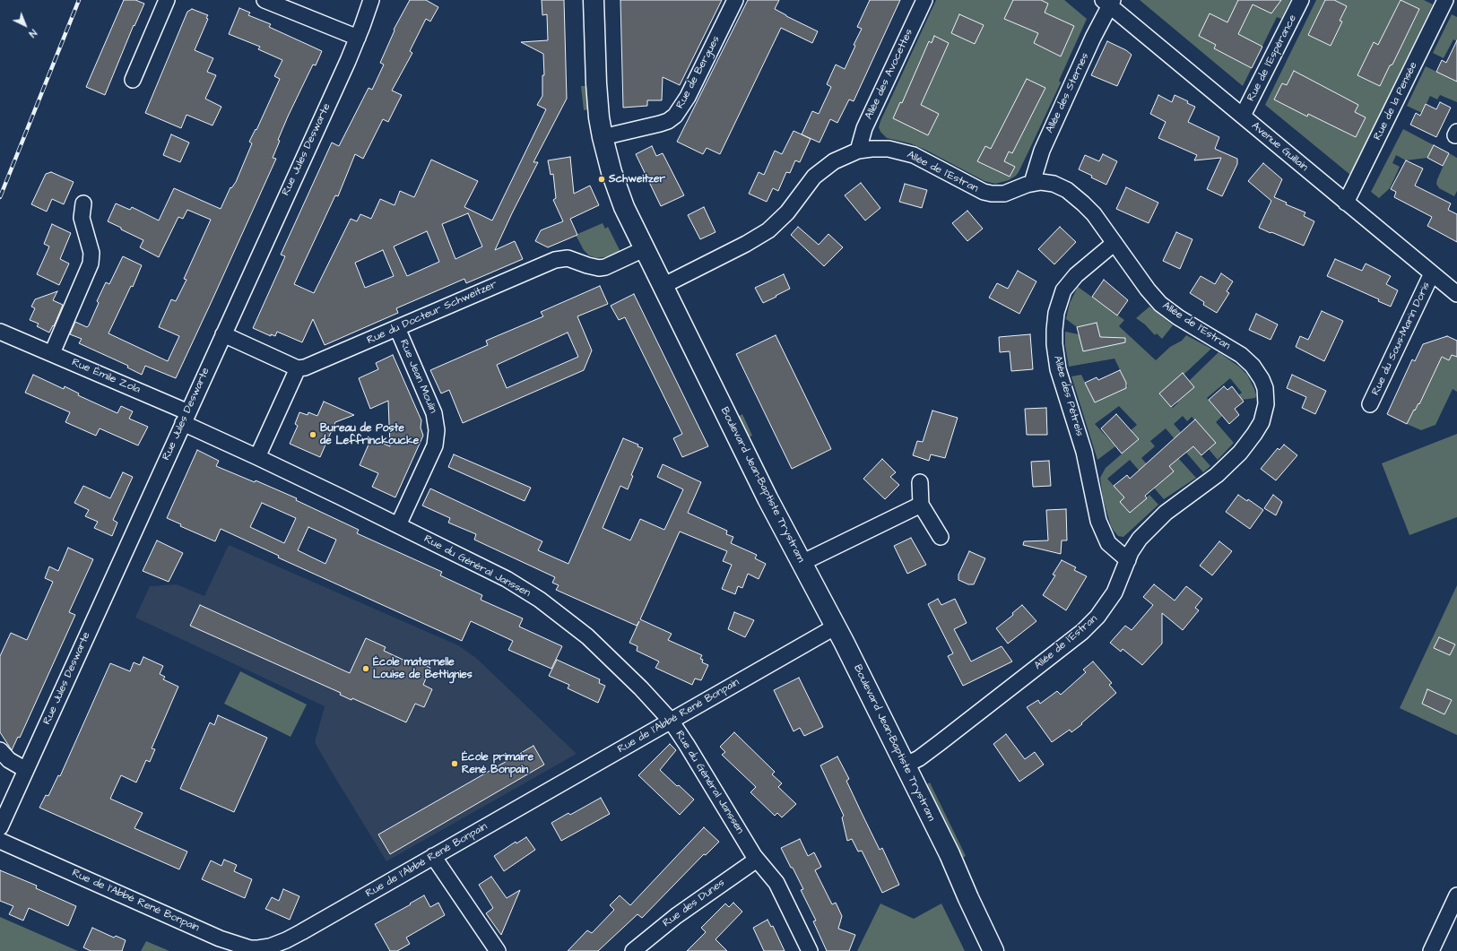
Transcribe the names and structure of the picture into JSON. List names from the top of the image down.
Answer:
{
  "streets": {
    "street": [
      "Rue de l'Espérance",
      "Rue de Bergues",
      "Allée des Avocettes",
      "Allée des Sternes",
      "Rue de la Pensée",
      "Avenue Guillain",
      "Rue Jules Deswarte",
      "Allée de l'Estran",
      "Rue du Docteur Schweitzer",
      "Rue du Sous-Marin Doris",
      "Rue Émile Zola",
      "Rue Jean Moulin",
      "Allée des Pétrels",
      "Boulevard Jean-Baptiste Trystram",
      "Rue du Général Janssen",
      "Rue de l'Abbé René Bonpain",
      "Rue des Dunes"
    ]
  },
  "crossings": [
    ["Rue de l'Espérance", "Avenue Guillain"],
    ["Rue de Bergues", "Boulevard Jean-Baptiste Trystram"],
    ["Allée des Avocettes", "Allée de l'Estran"],
    ["Allée des Sternes", "Avenue Guillain"],
    ["Allée des Sternes", "Allée de l'Estran"],
    ["Rue de la Pensée", "Avenue Guillain"],
    ["Avenue Guillain", "Rue du Sous-Marin Doris"],
    ["Rue Jules Deswarte", "Rue Émile Zola"],
    ["Rue Jules Deswarte", "Rue du Général Janssen"],
    ["Allée de l'Estran", "Allée des Pétrels"],
    ["Allée de l'Estran", "Boulevard Jean-Baptiste Trystram"],
    ["Rue du Docteur Schweitzer", "Rue Jean Moulin"],
    ["Rue du Docteur Schweitzer", "Boulevard Jean-Baptiste Trystram"],
    ["Rue Émile Zola", "Rue du Général Janssen"],
    ["Rue Jean Moulin", "Rue du Général Janssen"],
    ["Boulevard Jean-Baptiste Trystram", "Rue de l'Abbé René Bonpain"],
    ["Rue du Général Janssen", "Rue de l'Abbé René Bonpain"],
    ["Rue du Général Janssen", "Rue des Dunes"]
  ],
  "places": [
    "Schweitzer",
    "Bureau de Poste de Leffrinckoucke",
    "École maternelle Louise de Bettignies",
    "École primaire René Bonpain"
  ],
  "north": "bottom right"
}
